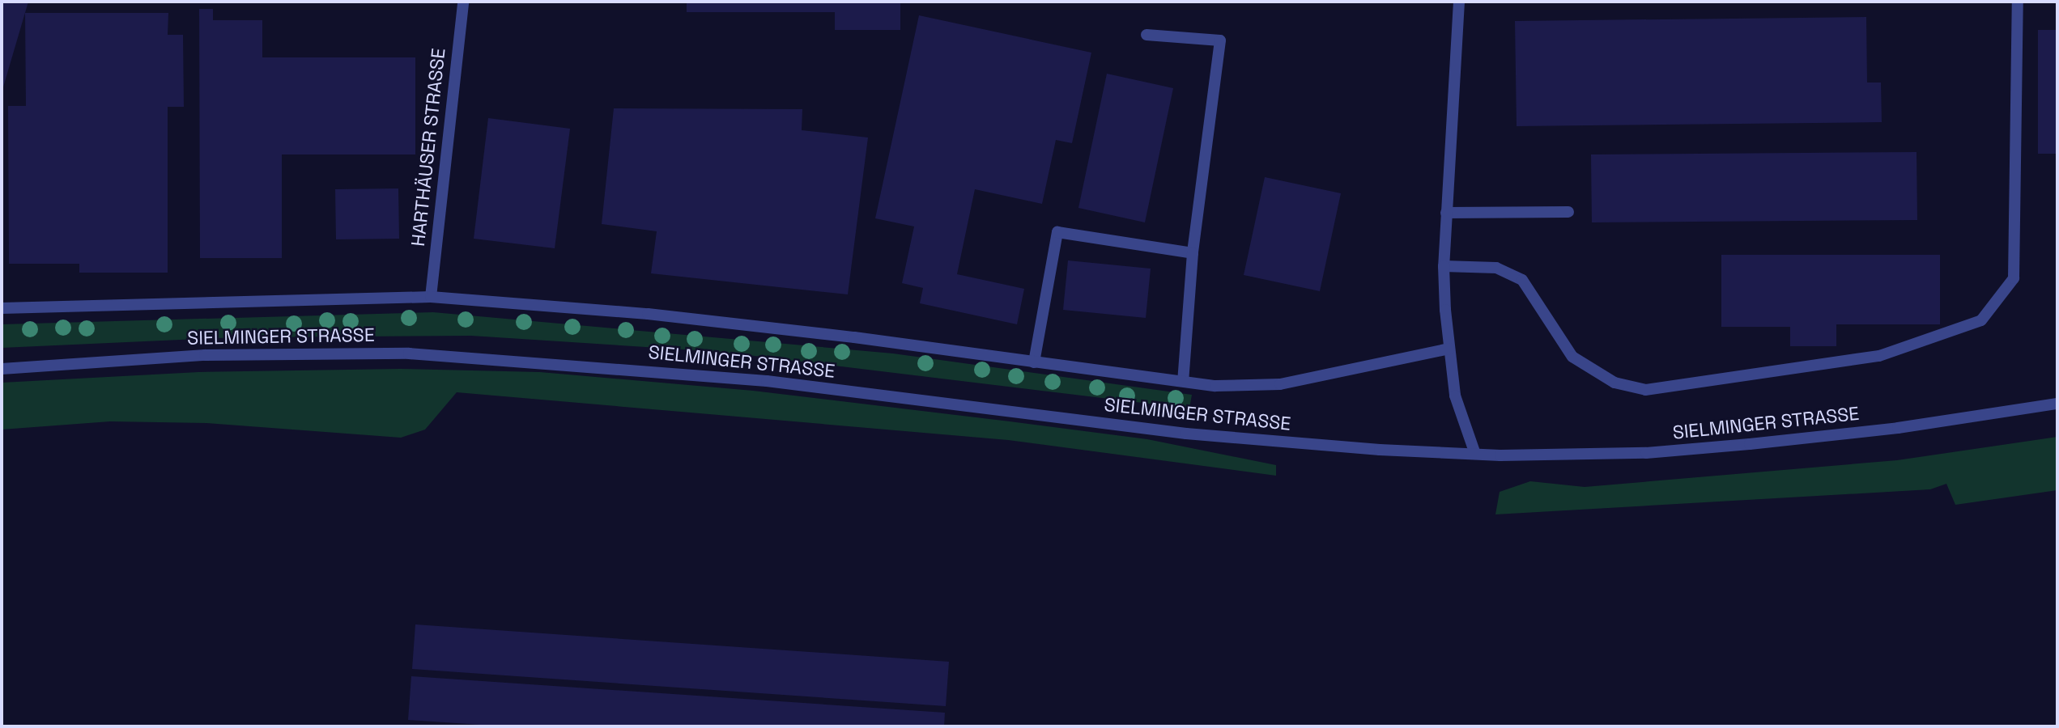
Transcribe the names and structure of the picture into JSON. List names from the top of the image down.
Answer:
{
  "streets": {
    "street": ["HARTHÄUSER STRASSE", "SIELMINGER STRASSE"]
  },
  "crossings": [
    ["HARTHÄUSER STRASSE", "SIELMINGER STRASSE"]
  ]
}
